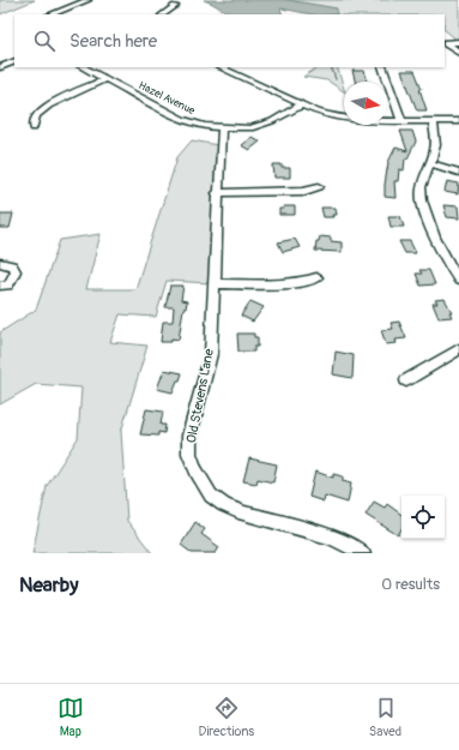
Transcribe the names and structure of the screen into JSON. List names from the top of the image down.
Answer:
{
  "streets": {
    "street": ["Hazel Avenue", "Old Stevens Lane"]
  },
  "crossings": [
    ["Hazel Avenue", "Old Stevens Lane"]
  ],
  "north": "right",
  "page": {
    "search": "Search here",
    "heading": ["Nearby", "0 results"],
    "nav": ["Map", "Directions", "Saved"]
  }
}
